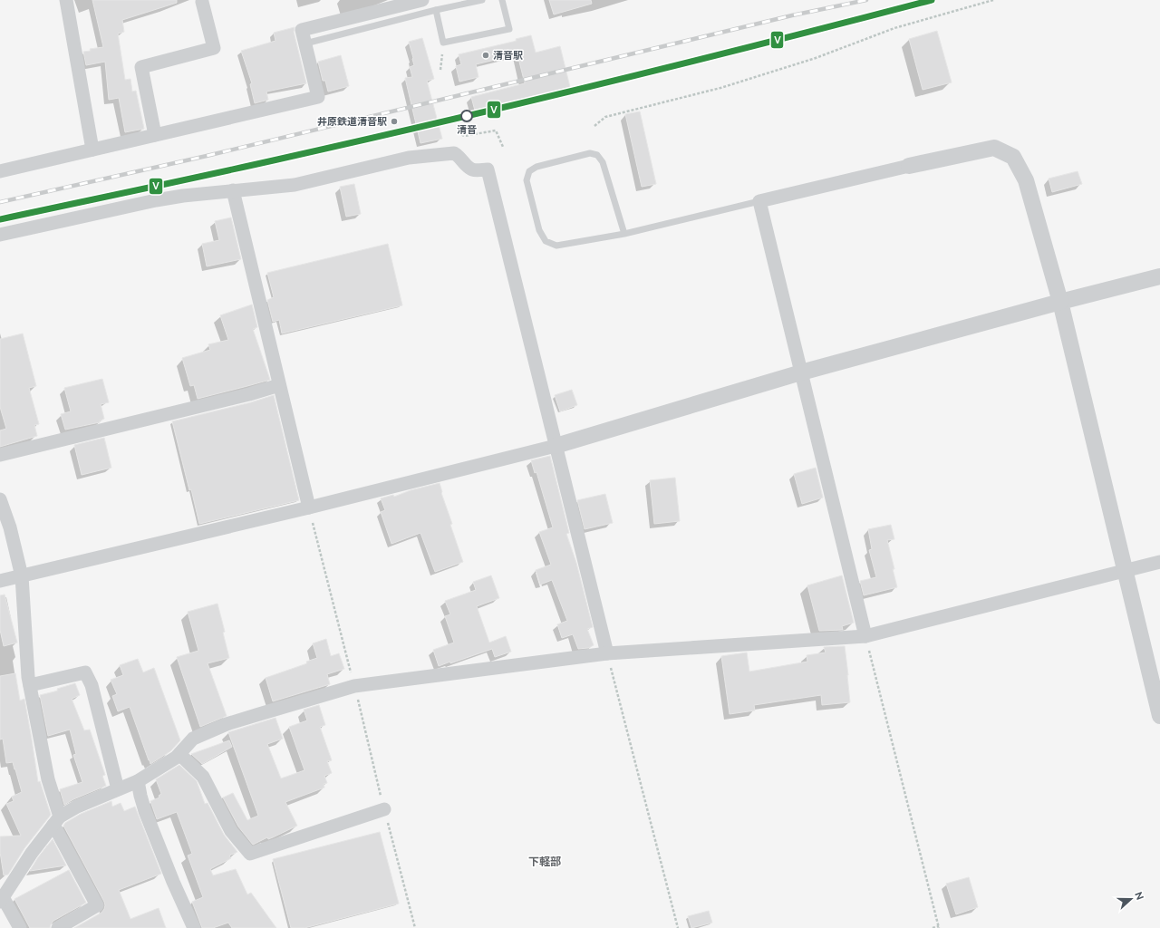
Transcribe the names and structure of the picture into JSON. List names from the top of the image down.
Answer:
{
  "districts": ["下軽部"],
  "places": ["清音駅", "清音", "井原鉄道清音駅"],
  "lines": ["transit line V"],
  "north": "right"
}
